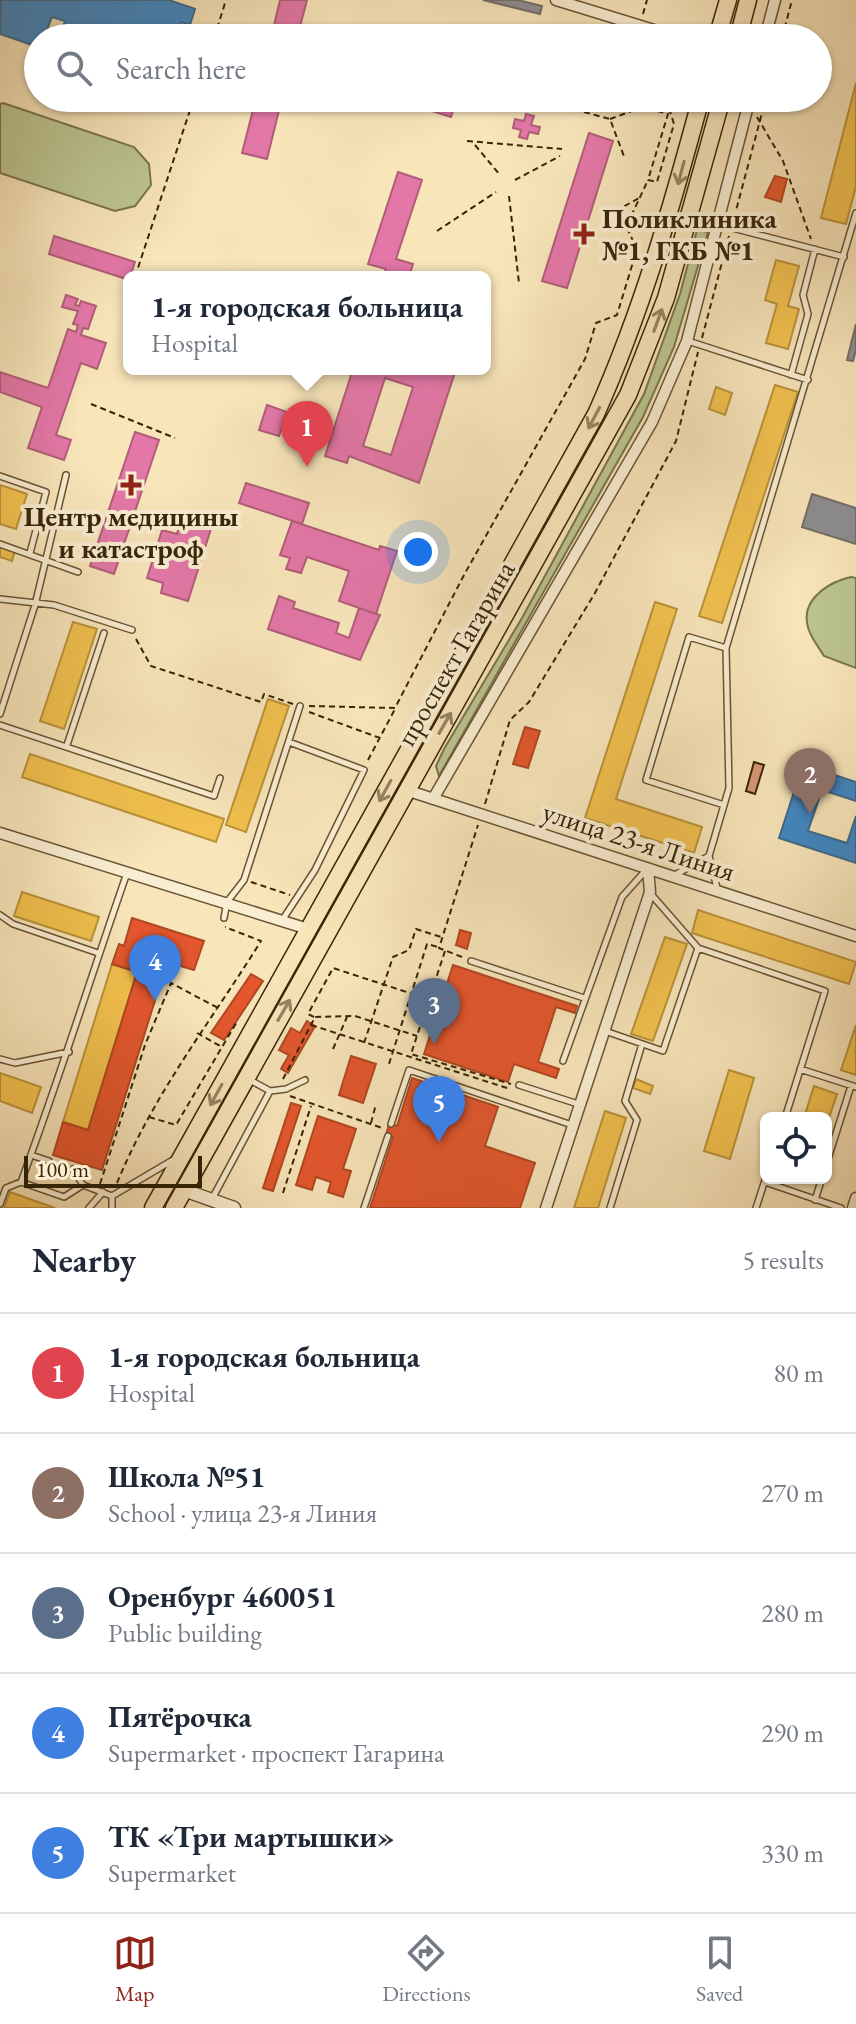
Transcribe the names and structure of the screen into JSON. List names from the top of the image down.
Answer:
{
  "streets": {
    "main road": ["проспект Гагарина"],
    "street": ["улица 23-я Линия"]
  },
  "crossings": [
    ["проспект Гагарина", "улица 23-я Линия"]
  ],
  "places": {
    "health": ["Поликлиника №1, ГКБ №1", "Центр медицины и катастроф"]
  },
  "scale_bar": "100 m",
  "page": {
    "search": "Search here",
    "popup": ["1-я городская больница", "Hospital"],
    "pins": [
      "1",
      "2",
      "4",
      "3",
      "5"
    ],
    "scale": "100 m",
    "heading": ["Nearby", "5 results"],
    "list": [
      {
        "mark": "1",
        "name": "1-я городская больница",
        "note": "Hospital",
        "value": "80 m"
      },
      {
        "mark": "2",
        "name": "Школа №51",
        "note": "School · улица 23-я Линия",
        "value": "270 m"
      },
      {
        "mark": "3",
        "name": "Оренбург 460051",
        "note": "Public building",
        "value": "280 m"
      },
      {
        "mark": "4",
        "name": "Пятёрочка",
        "note": "Supermarket · проспект Гагарина",
        "value": "290 m"
      },
      {
        "mark": "5",
        "name": "ТК «Три мартышки»",
        "note": "Supermarket",
        "value": "330 m"
      }
    ],
    "nav": ["Map", "Directions", "Saved"]
  }
}
